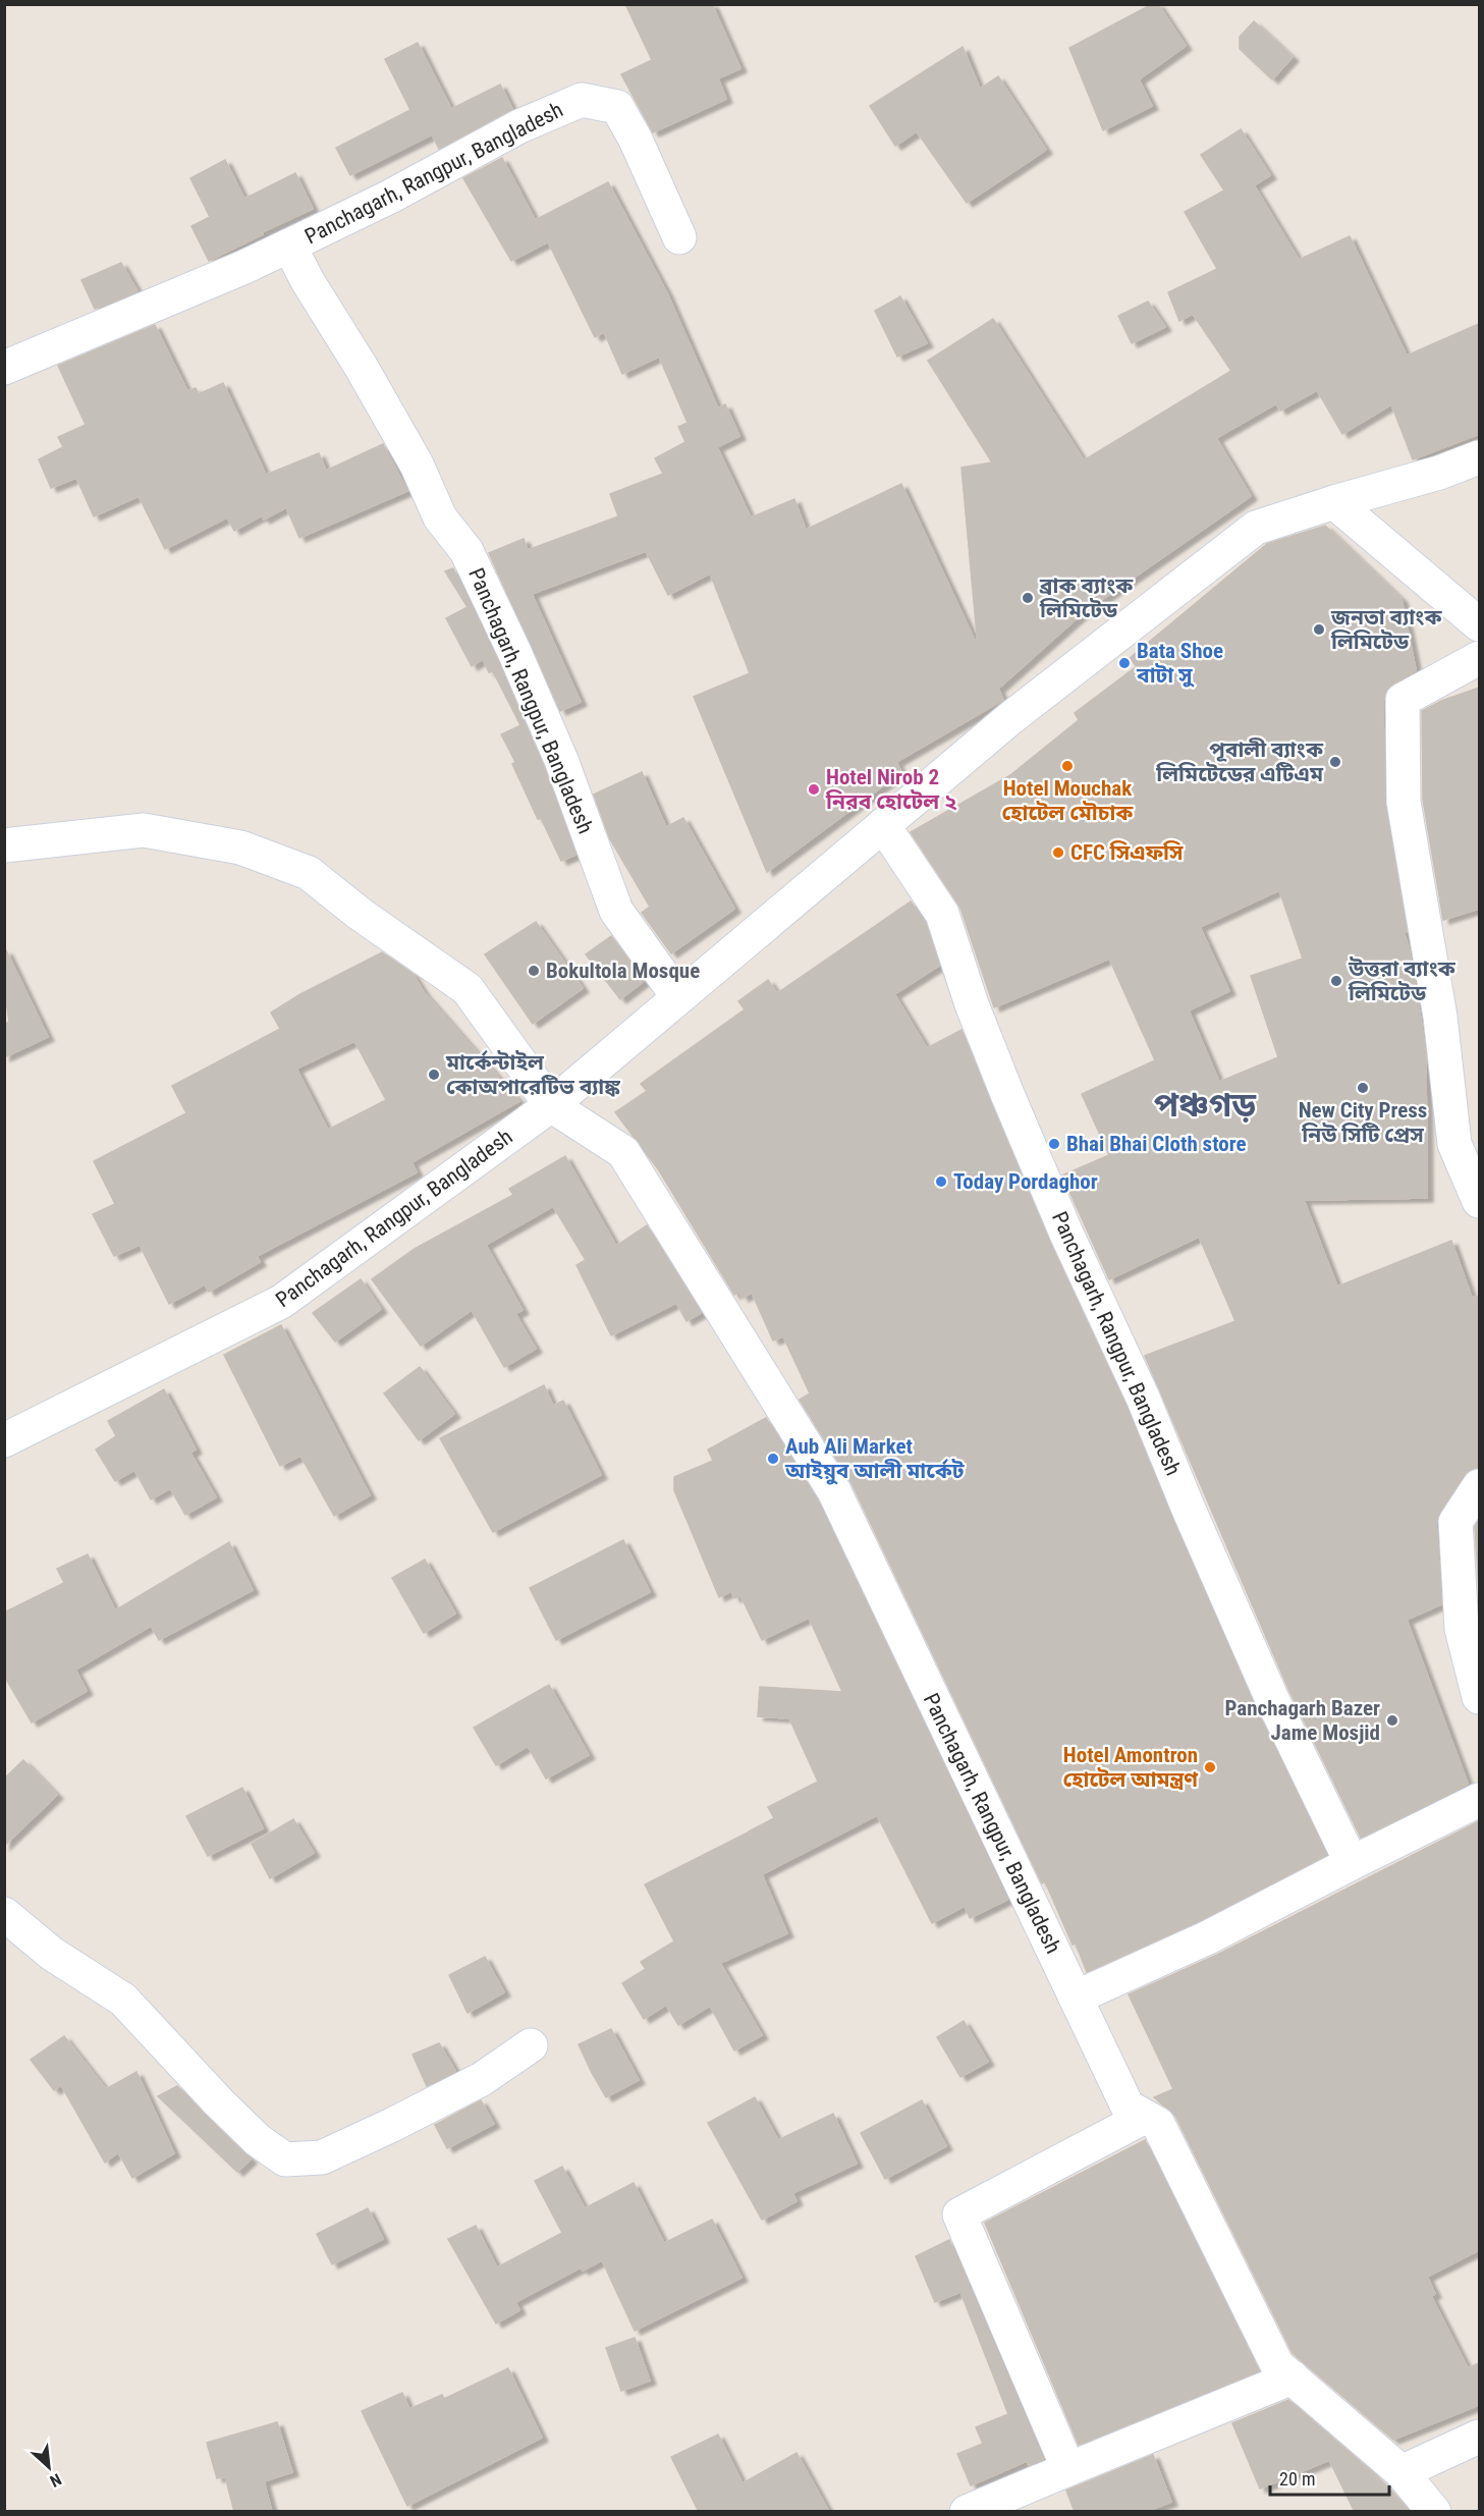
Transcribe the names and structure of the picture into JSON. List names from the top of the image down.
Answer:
{
  "streets": {
    "street": ["Panchagarh, Rangpur, Bangladesh"]
  },
  "districts": ["পঞ্চগড়"],
  "places": [
    "ব্রাক ব্যাংক লিমিটেড",
    "জনতা ব্যাংক লিমিটেড",
    "Bata Shoe বাটা সু",
    "পূবালী ব্যাংক লিমিটেডের এটিএম",
    "Hotel Mouchak হোটেল মৌচাক",
    "Hotel Nirob 2 নিরব হোটেল ২",
    "CFC সিএফসি",
    "Bokultola Mosque",
    "উত্তরা ব্যাংক লিমিটেড",
    "মার্কেন্টাইল কোঅপারেটিভ ব্যাঙ্ক",
    "New City Press নিউ সিটি প্রেস",
    "Bhai Bhai Cloth store",
    "Today Pordaghor",
    "Aub Ali Market আইয়ুব আলী মার্কেট",
    "Panchagarh Bazer Jame Mosjid",
    "Hotel Amontron হোটেল আমন্ত্রণ"
  ],
  "scale_bar": "20 m",
  "north": "bottom right"
}
